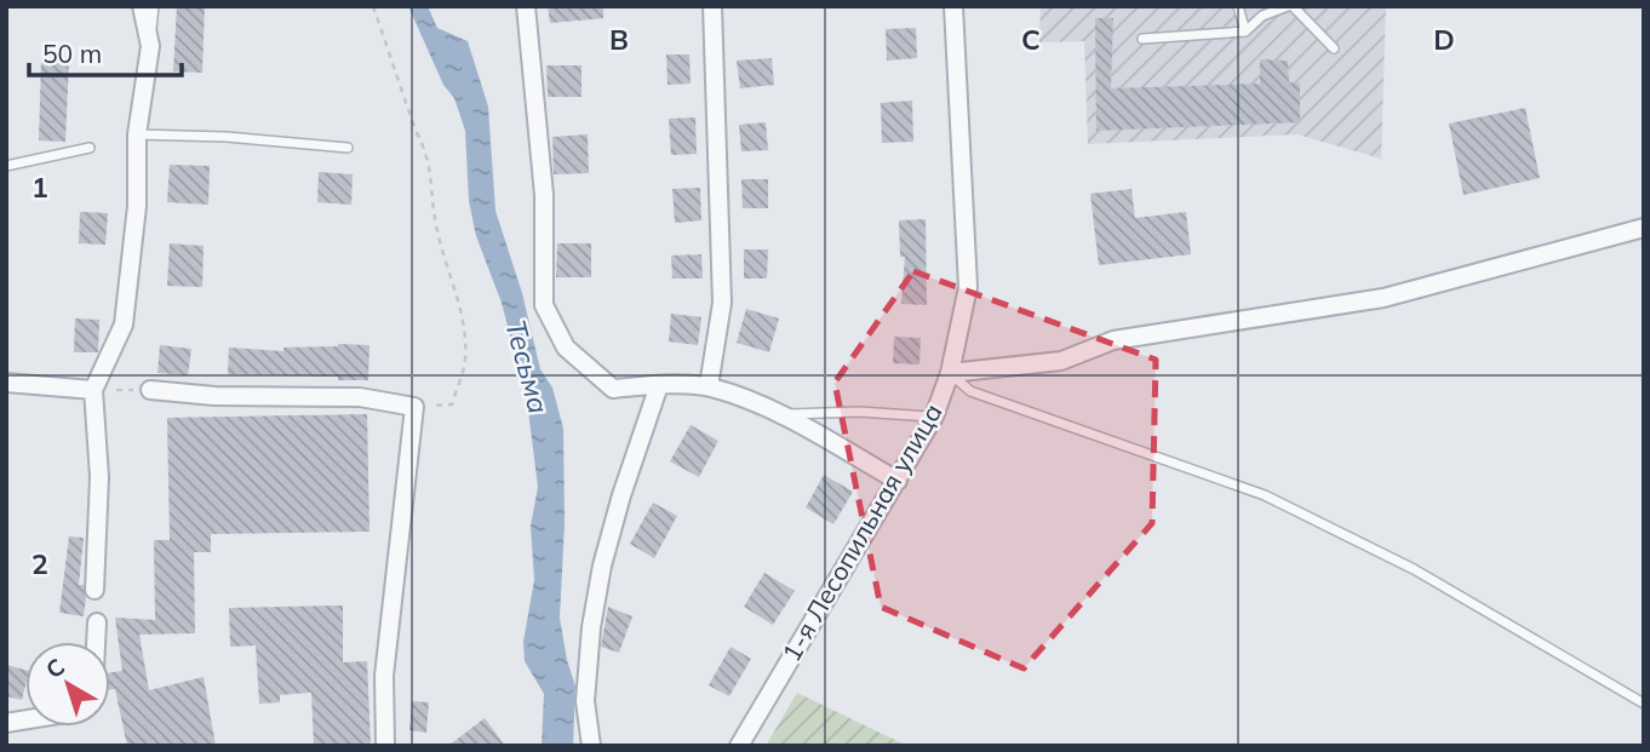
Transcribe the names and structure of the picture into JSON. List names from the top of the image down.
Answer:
{
  "streets": {
    "street": ["1-я Лесопильная улица"]
  },
  "water": ["Тесьма"],
  "scale_bar": "50 m",
  "north": "top left",
  "grid": {
    "columns": ["B", "C", "D"],
    "rows": ["1", "2"]
  }
}
